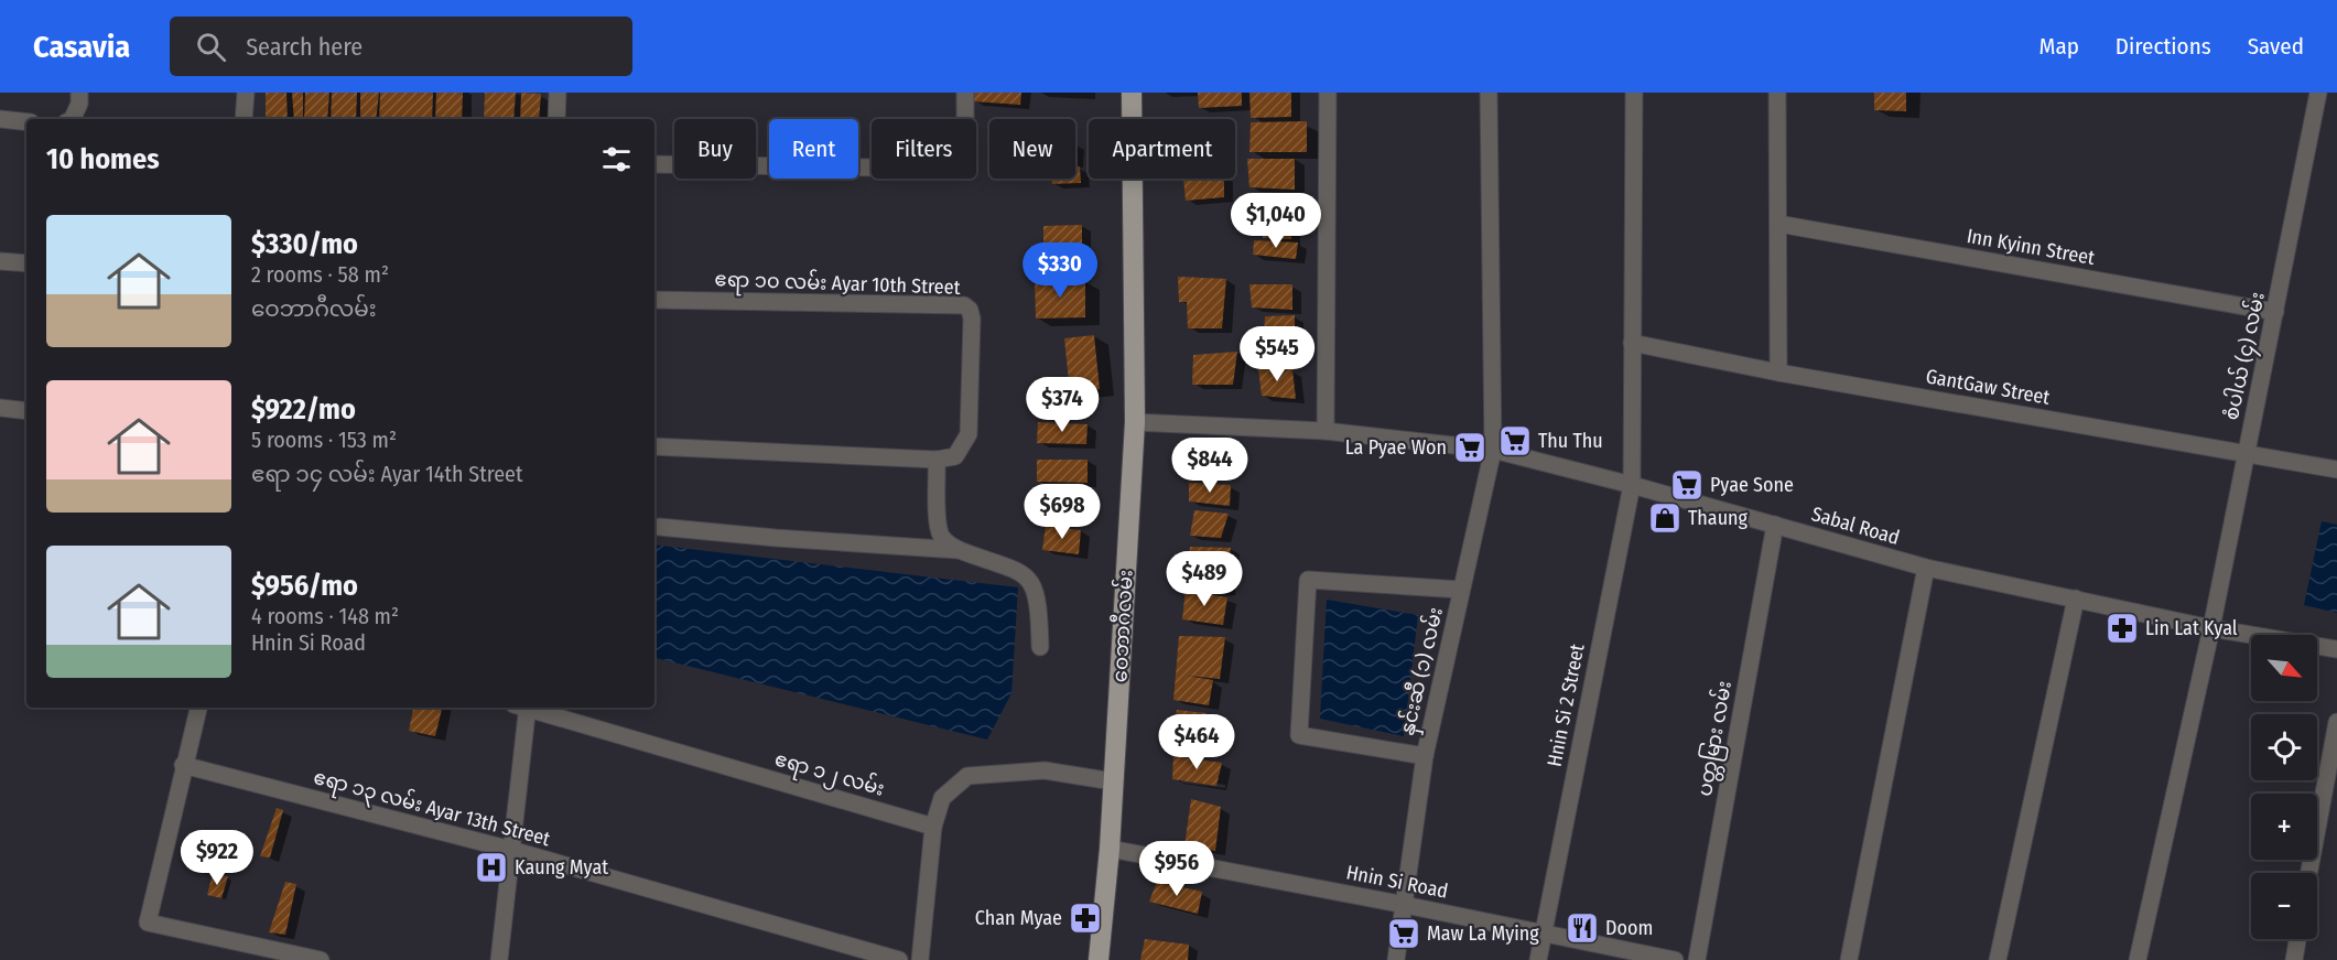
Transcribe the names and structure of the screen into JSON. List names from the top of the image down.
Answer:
{
  "streets": {
    "main road": ["ဝေဘာဂီလမ်း"],
    "street": [
      "Inn Kyinn Street",
      "ဧရာ ၁၀ လမ်း Ayar 10th Street",
      "စံပါယ် (၄) လမ်း",
      "GantGaw Street",
      "Sabal Road",
      "နှင်းဆီ (၁) လမ်း",
      "Hnin Si 2 Street",
      "ပတ္တမြား လမ်း",
      "ဧရာ ၁၂ လမ်း",
      "ဧရာ ၁၃ လမ်း Ayar 13th Street",
      "Hnin Si Road"
    ]
  },
  "crossings": [
    ["Inn Kyinn Street", "စံပါယ် (၄) လမ်း"],
    ["စံပါယ် (၄) လမ်း", "GantGaw Street"],
    ["စံပါယ် (၄) လမ်း", "Sabal Road"],
    ["GantGaw Street", "Hnin Si 2 Street"],
    ["Sabal Road", "ဝေဘာဂီလမ်း"],
    ["Sabal Road", "နှင်းဆီ (၁) လမ်း"],
    ["Sabal Road", "Hnin Si 2 Street"],
    ["Sabal Road", "ပတ္တမြား လမ်း"],
    ["ဝေဘာဂီလမ်း", "Hnin Si Road"],
    ["နှင်းဆီ (၁) လမ်း", "Hnin Si Road"],
    ["Hnin Si 2 Street", "Hnin Si Road"]
  ],
  "places": {
    "supermarket": [
      "Thu Thu",
      "La Pyae Won",
      "Pyae Sone",
      "Maw La Mying"
    ],
    "shop": ["Thaung"],
    "pharmacy": ["Lin Lat Kyal", "Chan Myae"],
    "hospital": ["Kaung Myat"],
    "restaurant": ["Doom"]
  },
  "north": "bottom right",
  "page": {
    "header": "Casavia",
    "search": "Search here",
    "nav": ["Map", "Directions", "Saved"],
    "chip": [
      "Buy",
      "Rent",
      "Filters",
      "New",
      "Apartment"
    ],
    "heading": "10 homes",
    "price": [
      "$1,040",
      "$330",
      "$545",
      "$374",
      "$844",
      "$698",
      "$489",
      "$464",
      "$922",
      "$956"
    ],
    "list": [
      {
        "name": "$330/mo",
        "note": "2 rooms · 58 m² · ဝေဘာဂီလမ်း"
      },
      {
        "name": "$922/mo",
        "note": "5 rooms · 153 m² · ဧရာ ၁၄ လမ်း Ayar 14th Street"
      },
      {
        "name": "$956/mo",
        "note": "4 rooms · 148 m² · Hnin Si Road"
      }
    ],
    "map_buttons": ["+", "−"]
  }
}
